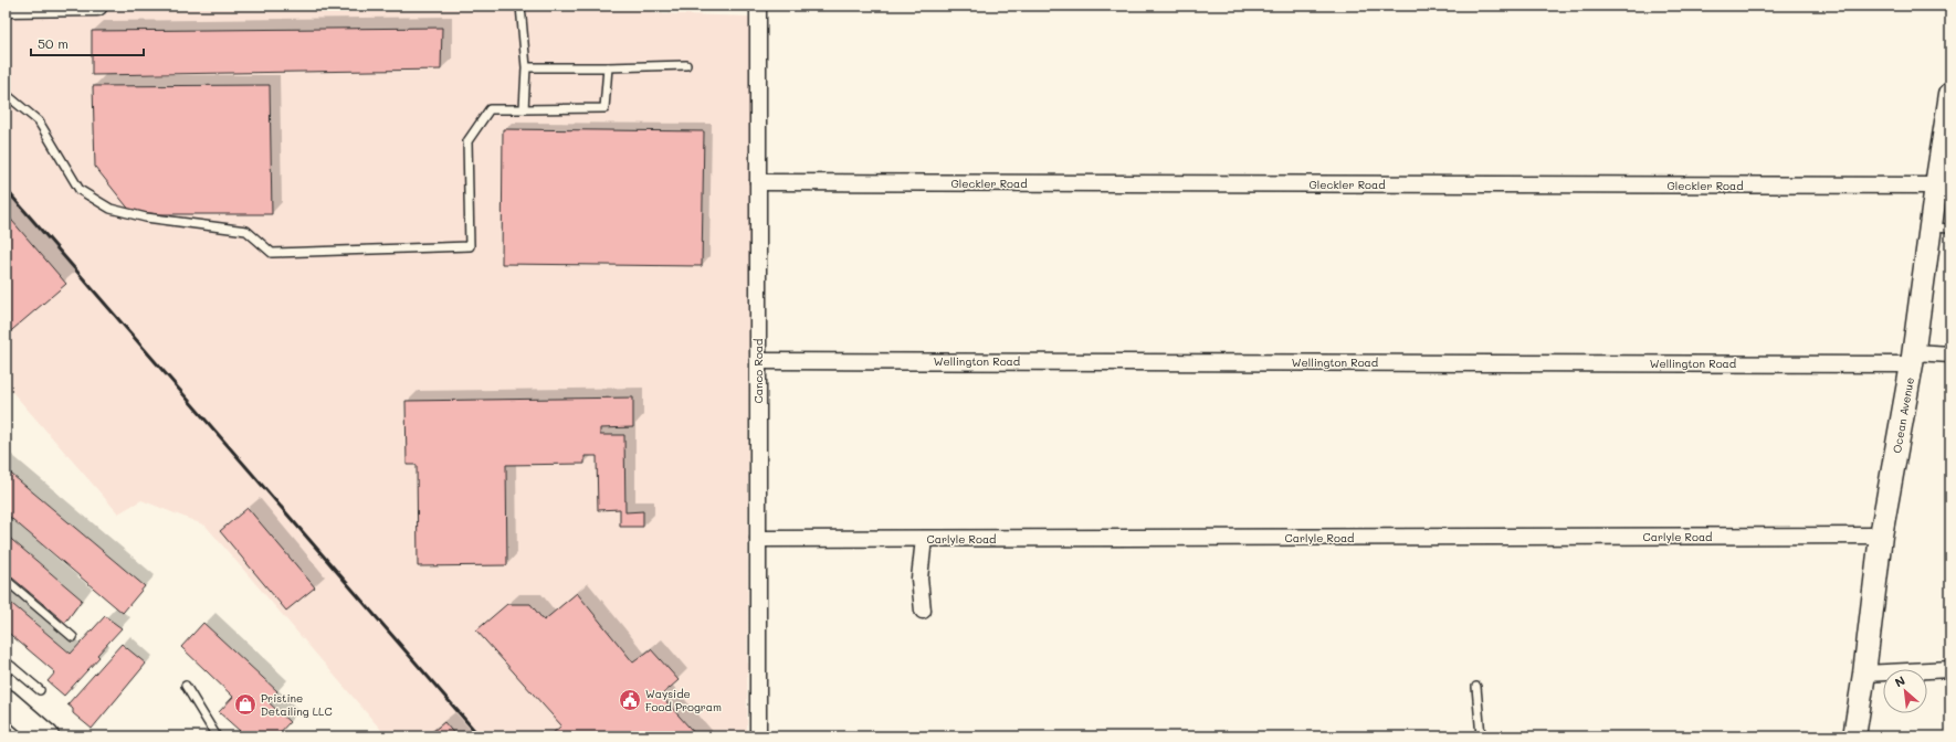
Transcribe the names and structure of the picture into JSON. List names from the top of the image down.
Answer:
{
  "streets": {
    "main road": ["Ocean Avenue"],
    "street": [
      "Gleckler Road",
      "Wellington Road",
      "Canco Road",
      "Carlyle Road"
    ]
  },
  "crossings": [
    ["Gleckler Road", "Canco Road"],
    ["Gleckler Road", "Ocean Avenue"],
    ["Wellington Road", "Canco Road"],
    ["Wellington Road", "Ocean Avenue"],
    ["Canco Road", "Carlyle Road"],
    ["Ocean Avenue", "Carlyle Road"]
  ],
  "places": {
    "public building": ["Wayside Food Program"],
    "shop": ["Pristine Detailing LLC"]
  },
  "scale_bar": "50 m",
  "north": "top left"
}
